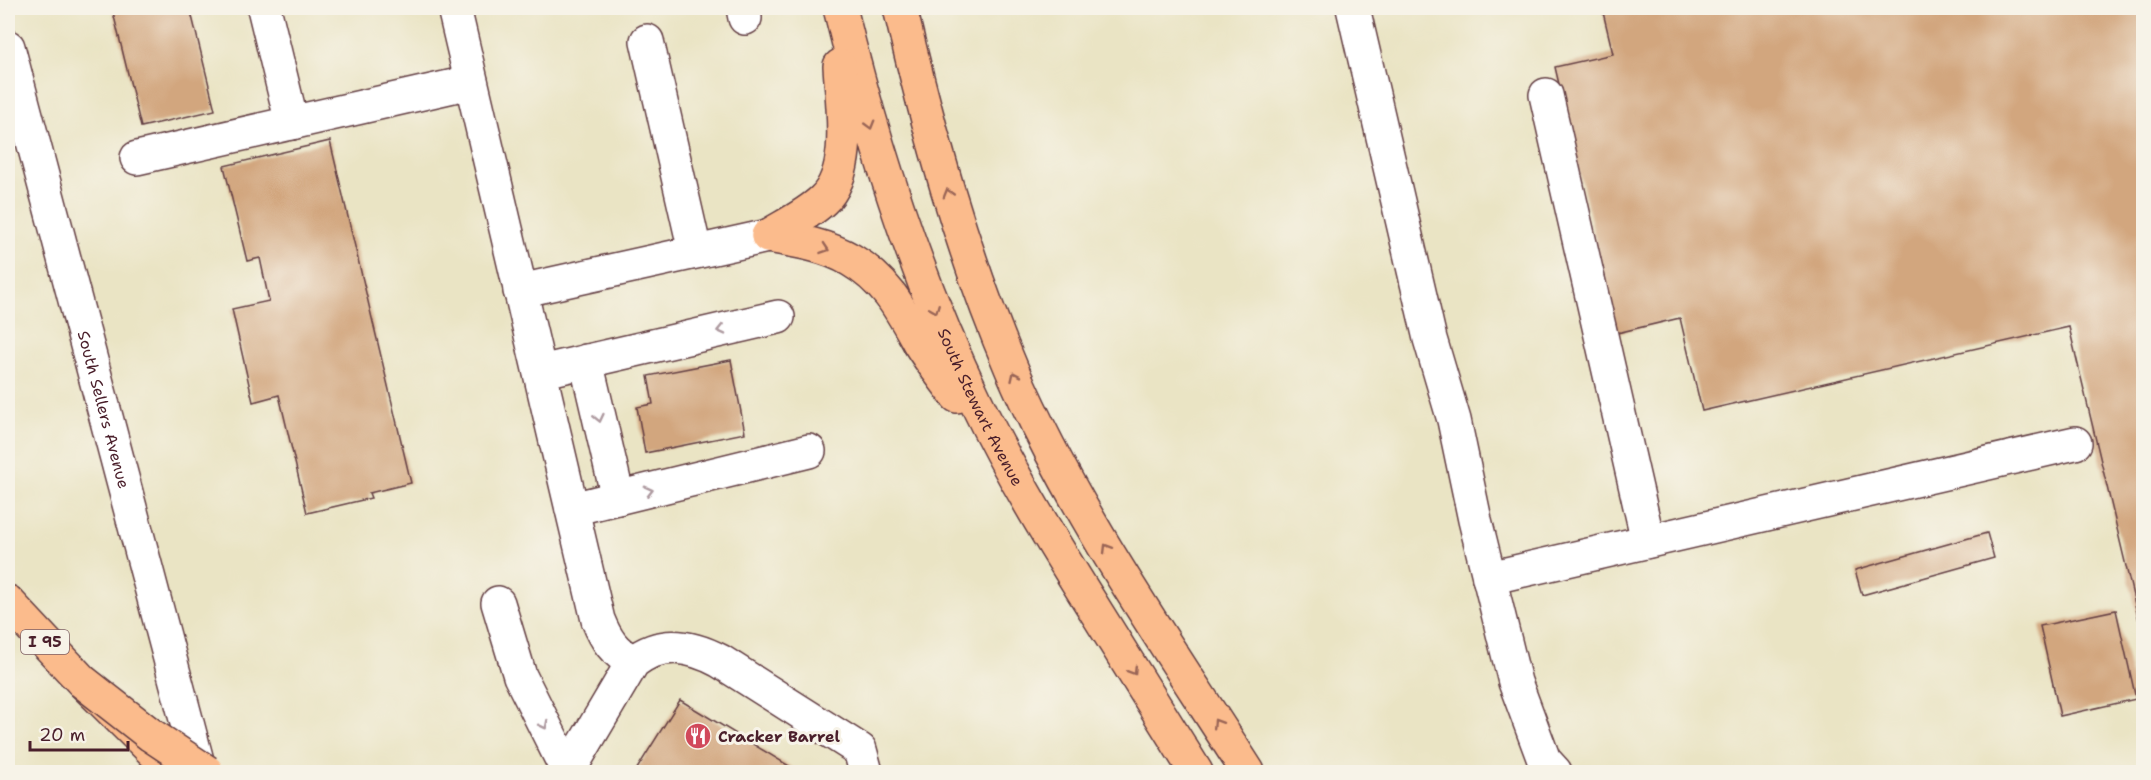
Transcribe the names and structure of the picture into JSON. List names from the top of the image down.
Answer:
{
  "streets": {
    "main road": ["South Stewart Avenue", "I 95"],
    "street": ["South Sellers Avenue"]
  },
  "places": {
    "restaurant": ["Cracker Barrel"]
  },
  "scale_bar": "20 m"
}
